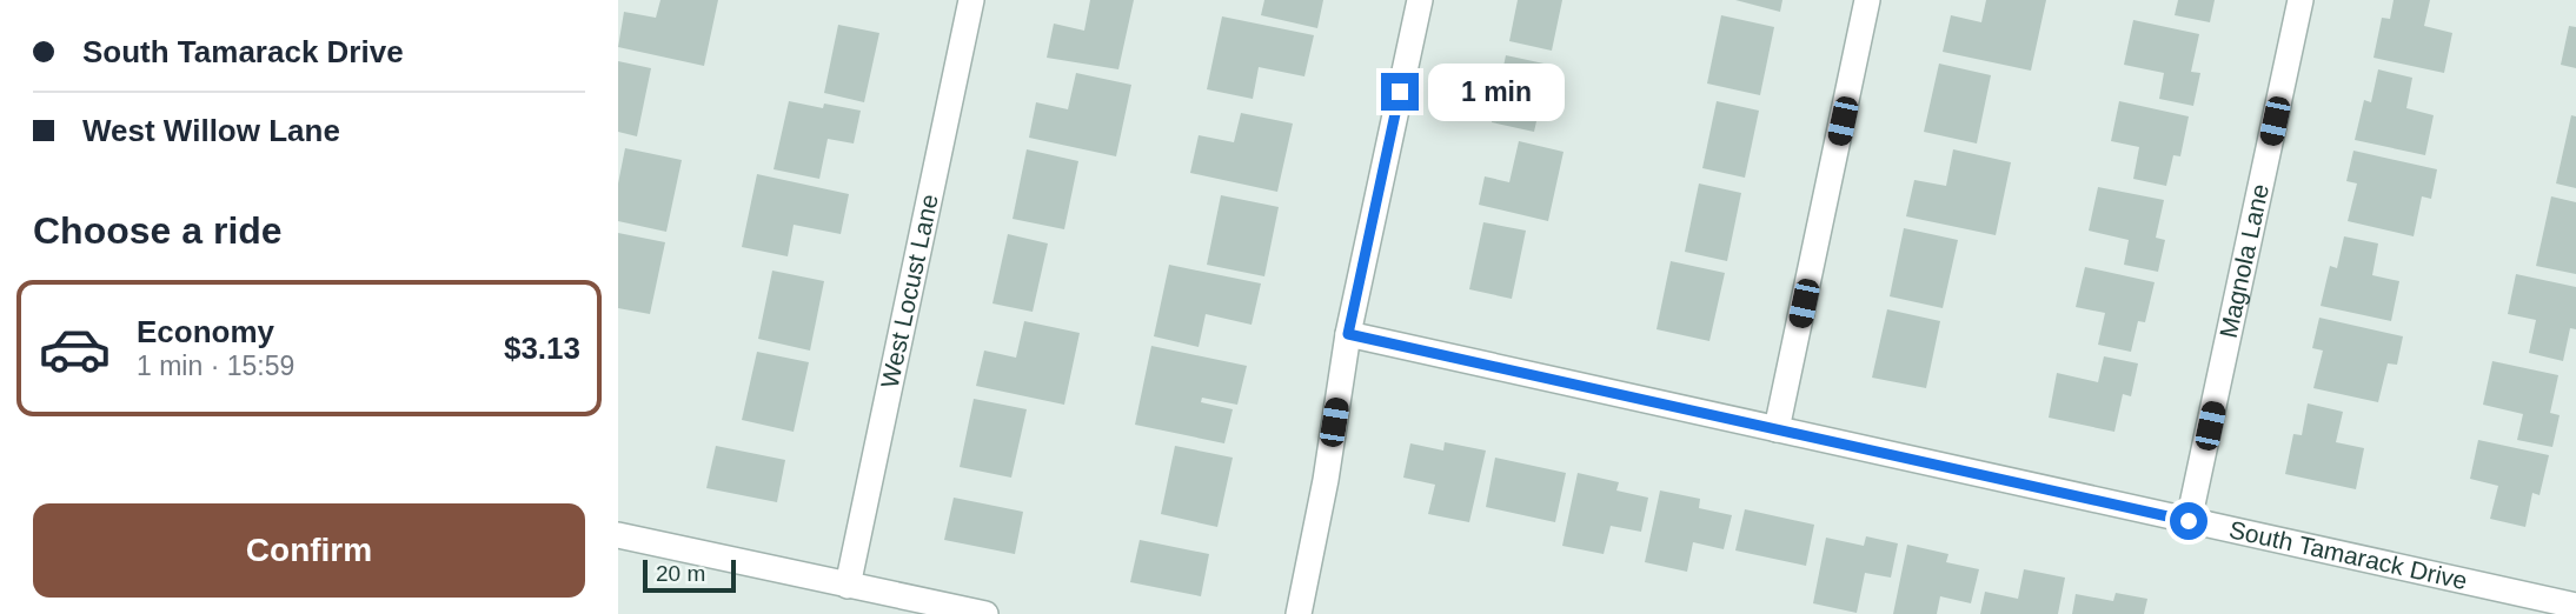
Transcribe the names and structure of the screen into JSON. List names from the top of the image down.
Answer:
{
  "streets": {
    "street": ["Magnola Lane", "West Locust Lane", "South Tamarack Drive"]
  },
  "crossings": [
    ["Magnola Lane", "South Tamarack Drive"]
  ],
  "scale_bar": "20 m",
  "page": {
    "banner": ["South Tamarack Drive", "West Willow Lane"],
    "bubble": "1 min",
    "heading": "Choose a ride",
    "list": [
      {
        "name": "Economy",
        "note": "1 min · 15:59",
        "value": "$3.13"
      }
    ],
    "buttons": "Confirm",
    "scale": "20 m"
  }
}
